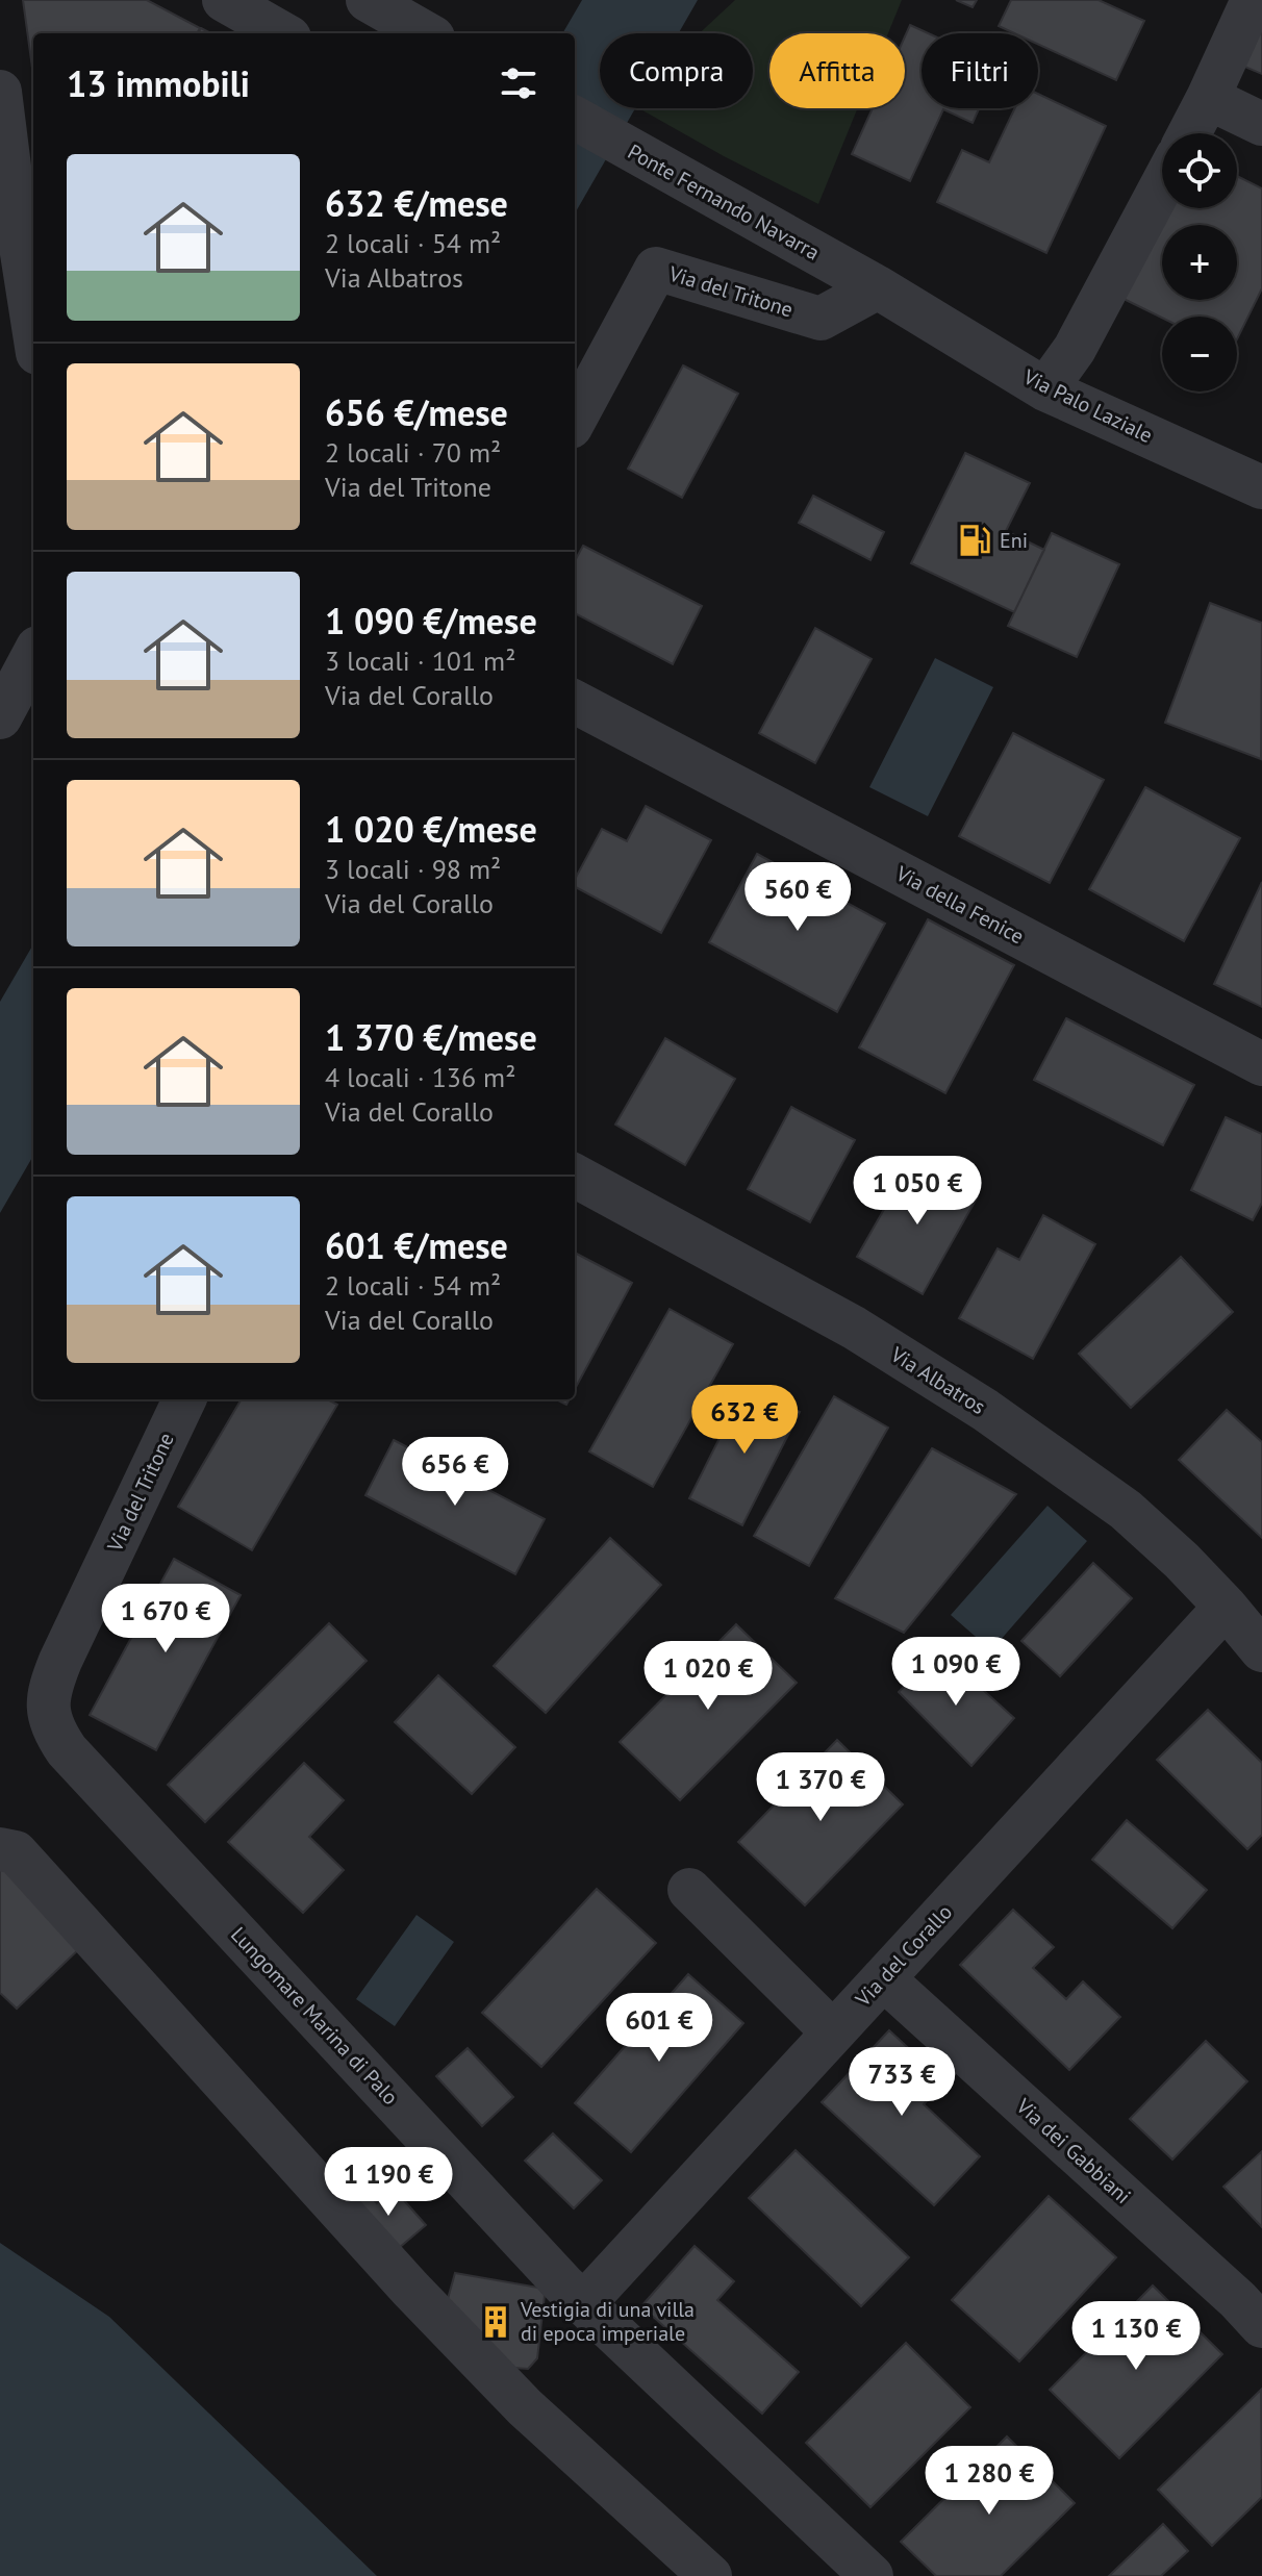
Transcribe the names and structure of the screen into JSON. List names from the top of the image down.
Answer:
{
  "streets": {
    "street": [
      "Ponte Fernando Navarra",
      "Via del Tritone",
      "Via Palo Laziale",
      "Via della Fenice",
      "Via Albatros",
      "Via del Corallo",
      "Lungomare Marina di Palo",
      "Via dei Gabbiani"
    ]
  },
  "crossings": [
    ["Ponte Fernando Navarra", "Via del Tritone"],
    ["Ponte Fernando Navarra", "Via Palo Laziale"],
    ["Via del Tritone", "Via Palo Laziale"],
    ["Via del Tritone", "Lungomare Marina di Palo"],
    ["Via Albatros", "Via del Corallo"],
    ["Via del Corallo", "Lungomare Marina di Palo"],
    ["Via del Corallo", "Via dei Gabbiani"]
  ],
  "places": {
    "fuel station": ["Eni"],
    "building": ["Vestigia di una villa di epoca imperiale"]
  },
  "page": {
    "chip": ["Compra", "Affitta", "Filtri"],
    "heading": "13 immobili",
    "map_buttons": ["+", "−"],
    "list": [
      {
        "name": "632 €/mese",
        "note": "2 locali · 54 m² · Via Albatros"
      },
      {
        "name": "656 €/mese",
        "note": "2 locali · 70 m² · Via del Tritone"
      },
      {
        "name": "1 090 €/mese",
        "note": "3 locali · 101 m² · Via del Corallo"
      },
      {
        "name": "1 020 €/mese",
        "note": "3 locali · 98 m² · Via del Corallo"
      },
      {
        "name": "1 370 €/mese",
        "note": "4 locali · 136 m² · Via del Corallo"
      },
      {
        "name": "601 €/mese",
        "note": "2 locali · 54 m² · Via del Corallo"
      }
    ],
    "price": [
      "560 €",
      "1 050 €",
      "632 €",
      "656 €",
      "1 670 €",
      "1 090 €",
      "1 020 €",
      "1 370 €",
      "601 €",
      "733 €",
      "1 190 €",
      "1 130 €",
      "1 280 €"
    ]
  }
}
